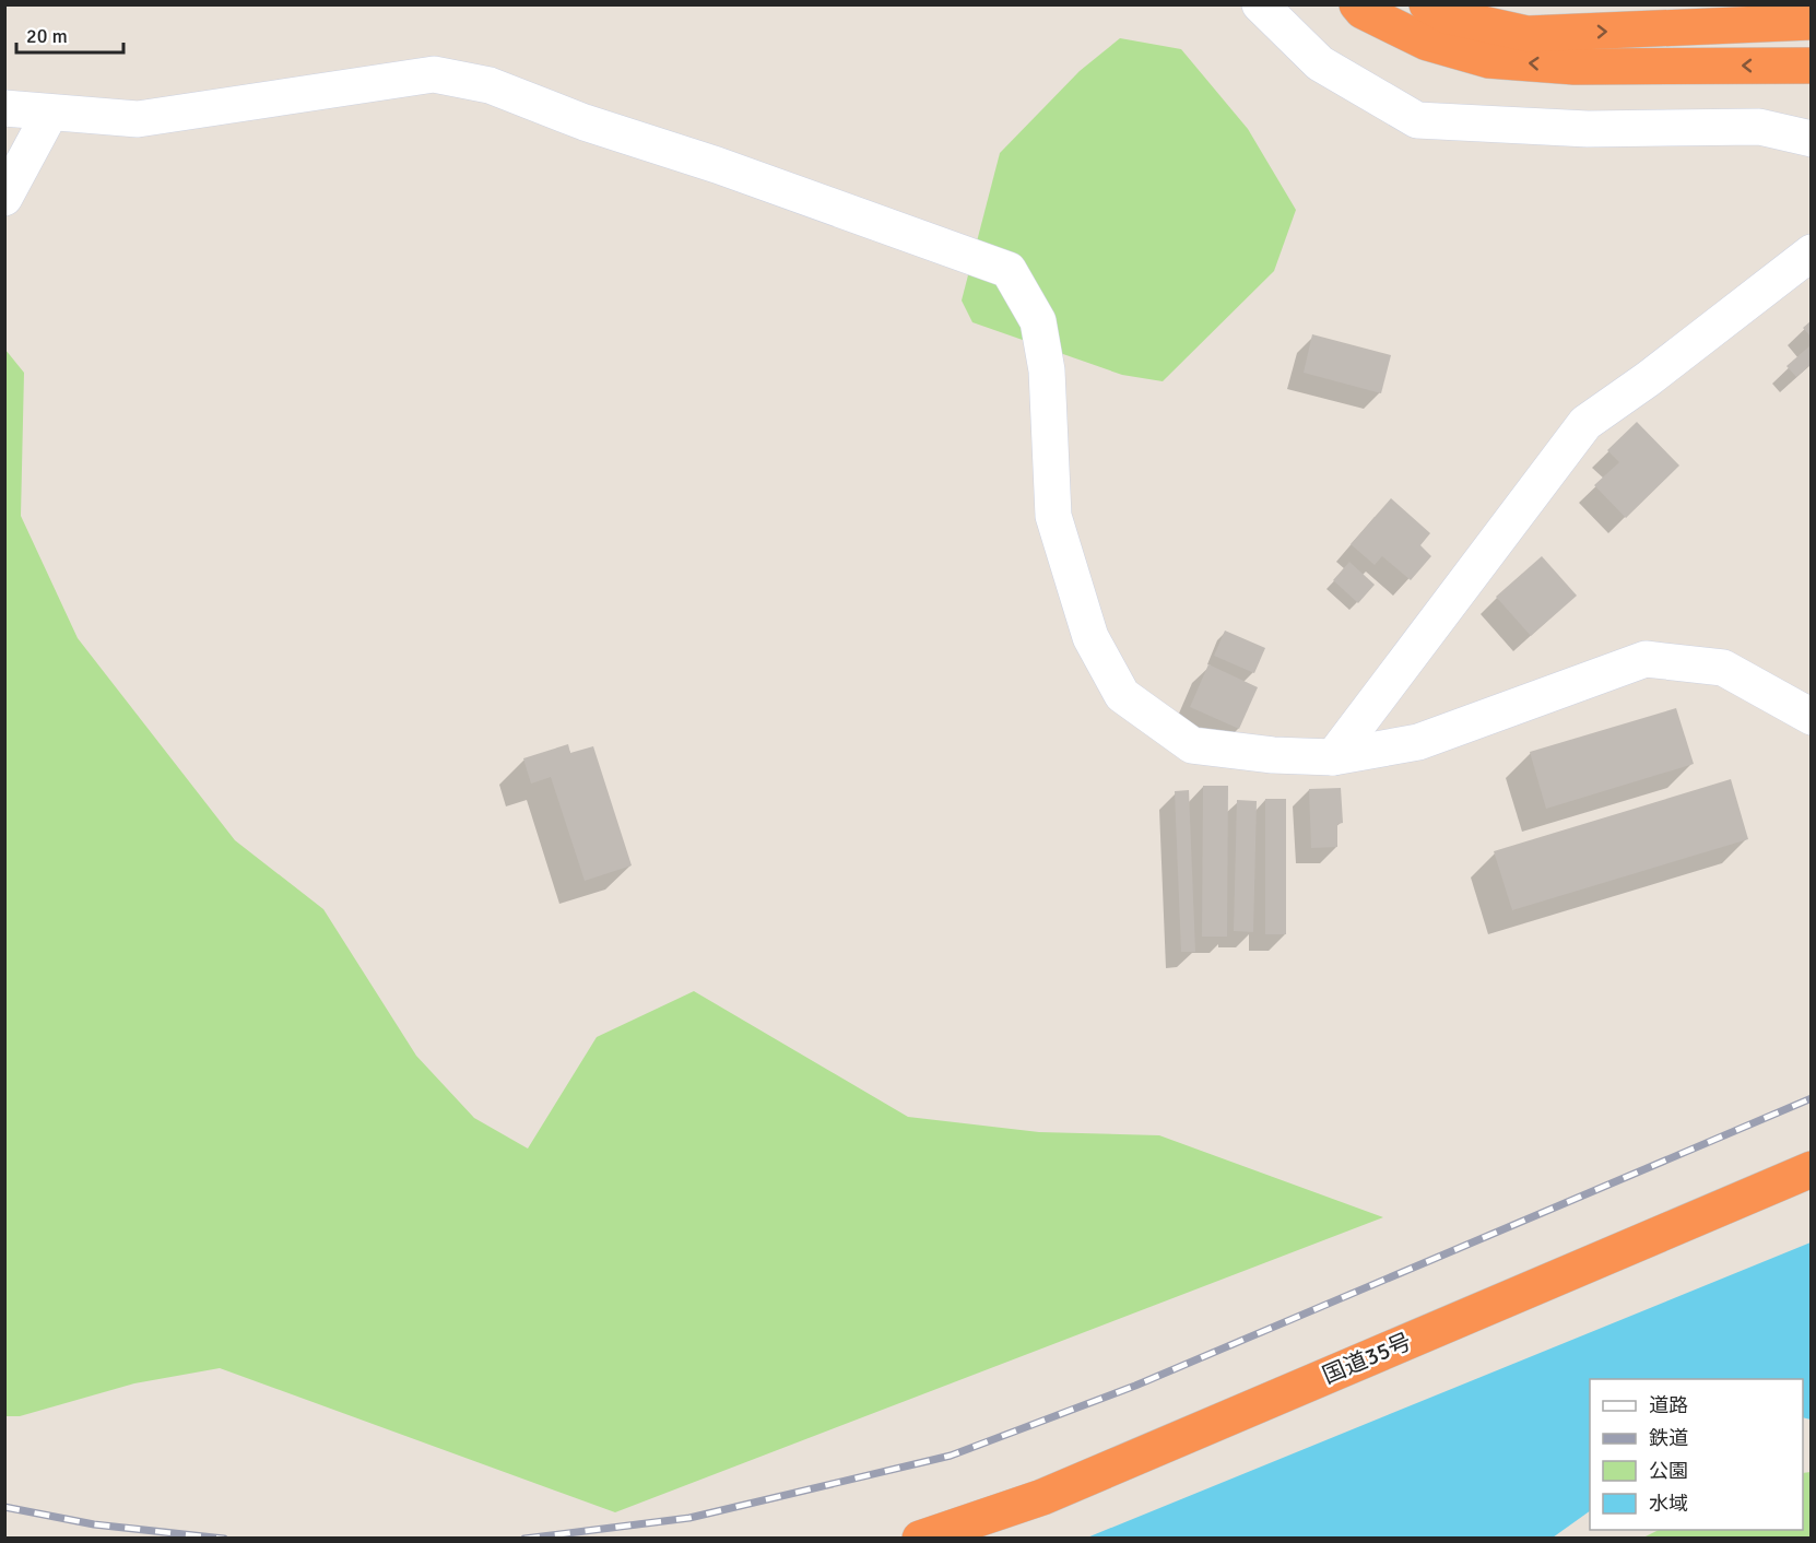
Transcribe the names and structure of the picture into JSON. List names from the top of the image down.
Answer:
{
  "streets": {
    "highway": ["国道35号"]
  },
  "legend": [
    "道路",
    "鉄道",
    "公園",
    "水域"
  ],
  "scale_bar": "20 m"
}
